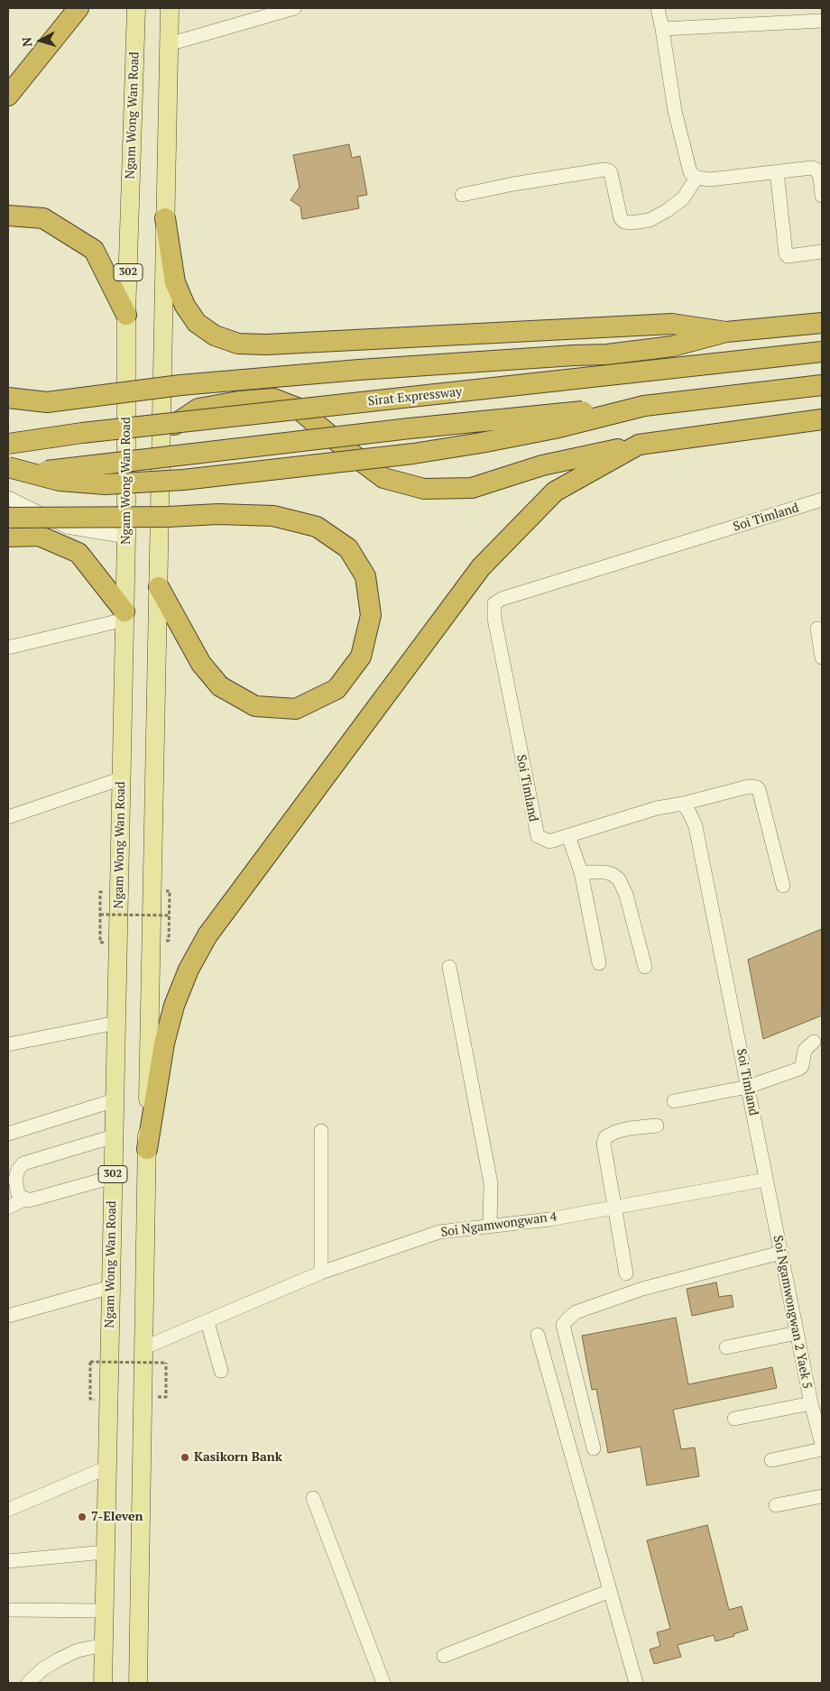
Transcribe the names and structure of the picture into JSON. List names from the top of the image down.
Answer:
{
  "streets": {
    "highway": ["Sirat Expressway"],
    "main road": ["Ngam Wong Wan Road", "302"],
    "street": ["Soi Timland", "Soi Ngamwongwan 4", "Soi Ngamwongwan 2 Yaek 5"]
  },
  "crossings": [
    ["302", "Soi Ngamwongwan 4"],
    ["Soi Timland", "Soi Ngamwongwan 4"],
    ["Soi Timland", "Soi Ngamwongwan 2 Yaek 5"],
    ["Soi Ngamwongwan 4", "Soi Ngamwongwan 2 Yaek 5"]
  ],
  "places": ["Kasikorn Bank", "7-Eleven"],
  "north": "left"
}
